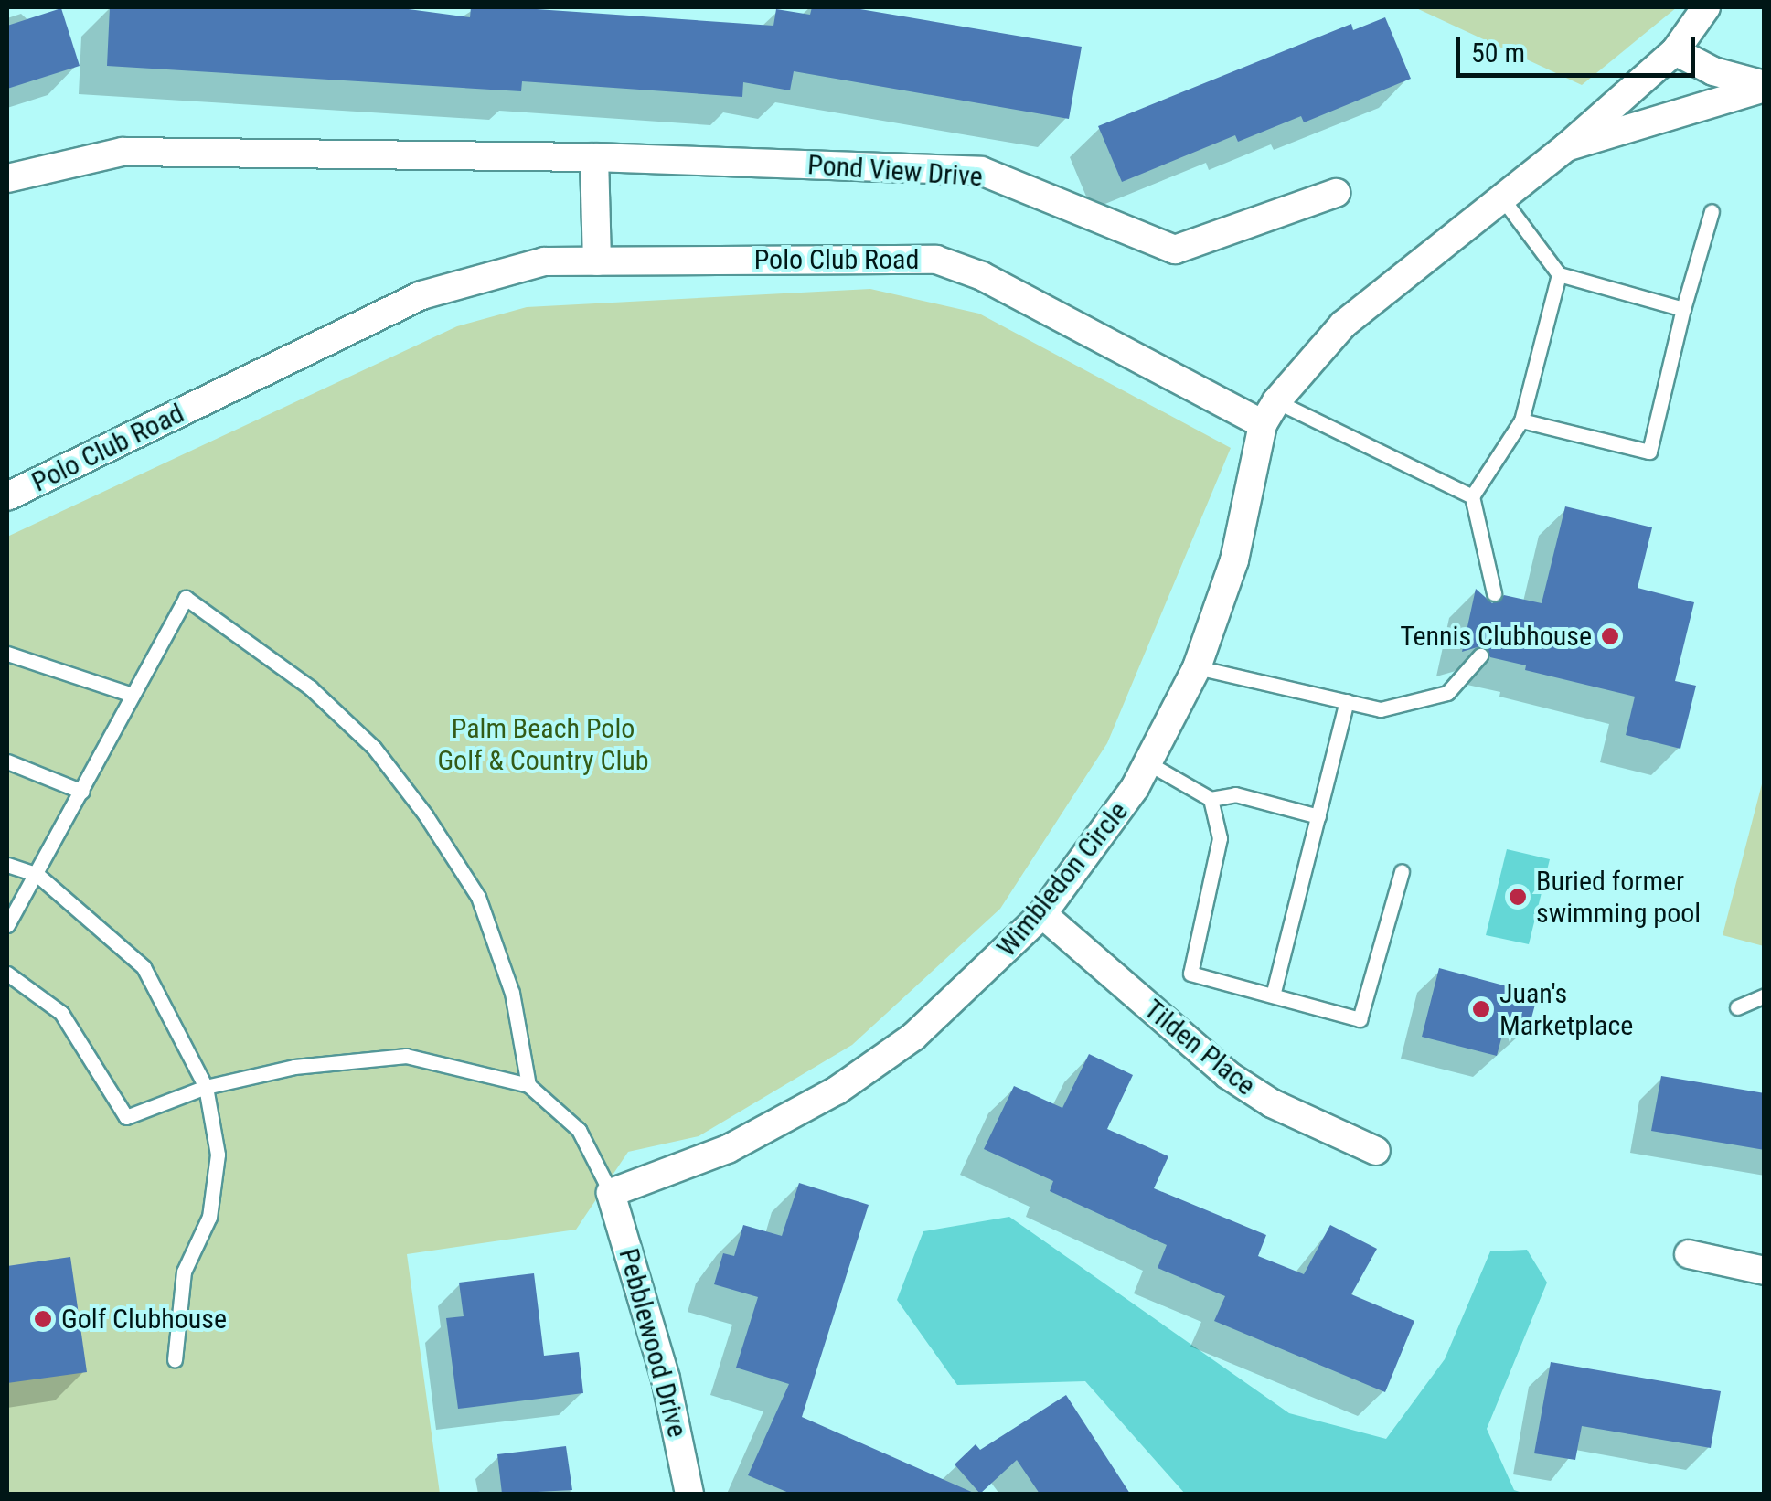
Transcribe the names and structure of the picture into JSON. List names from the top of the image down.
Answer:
{
  "streets": {
    "street": [
      "Pond View Drive",
      "Polo Club Road",
      "Wimbledon Circle",
      "Tilden Place",
      "Pebblewood Drive"
    ]
  },
  "crossings": [
    ["Polo Club Road", "Wimbledon Circle"],
    ["Wimbledon Circle", "Tilden Place"],
    ["Wimbledon Circle", "Pebblewood Drive"]
  ],
  "parks": ["Palm Beach Polo Golf & Country Club"],
  "places": [
    "Tennis Clubhouse",
    "Buried former swimming pool",
    "Juan's Marketplace",
    "Golf Clubhouse"
  ],
  "scale_bar": "50 m"
}
